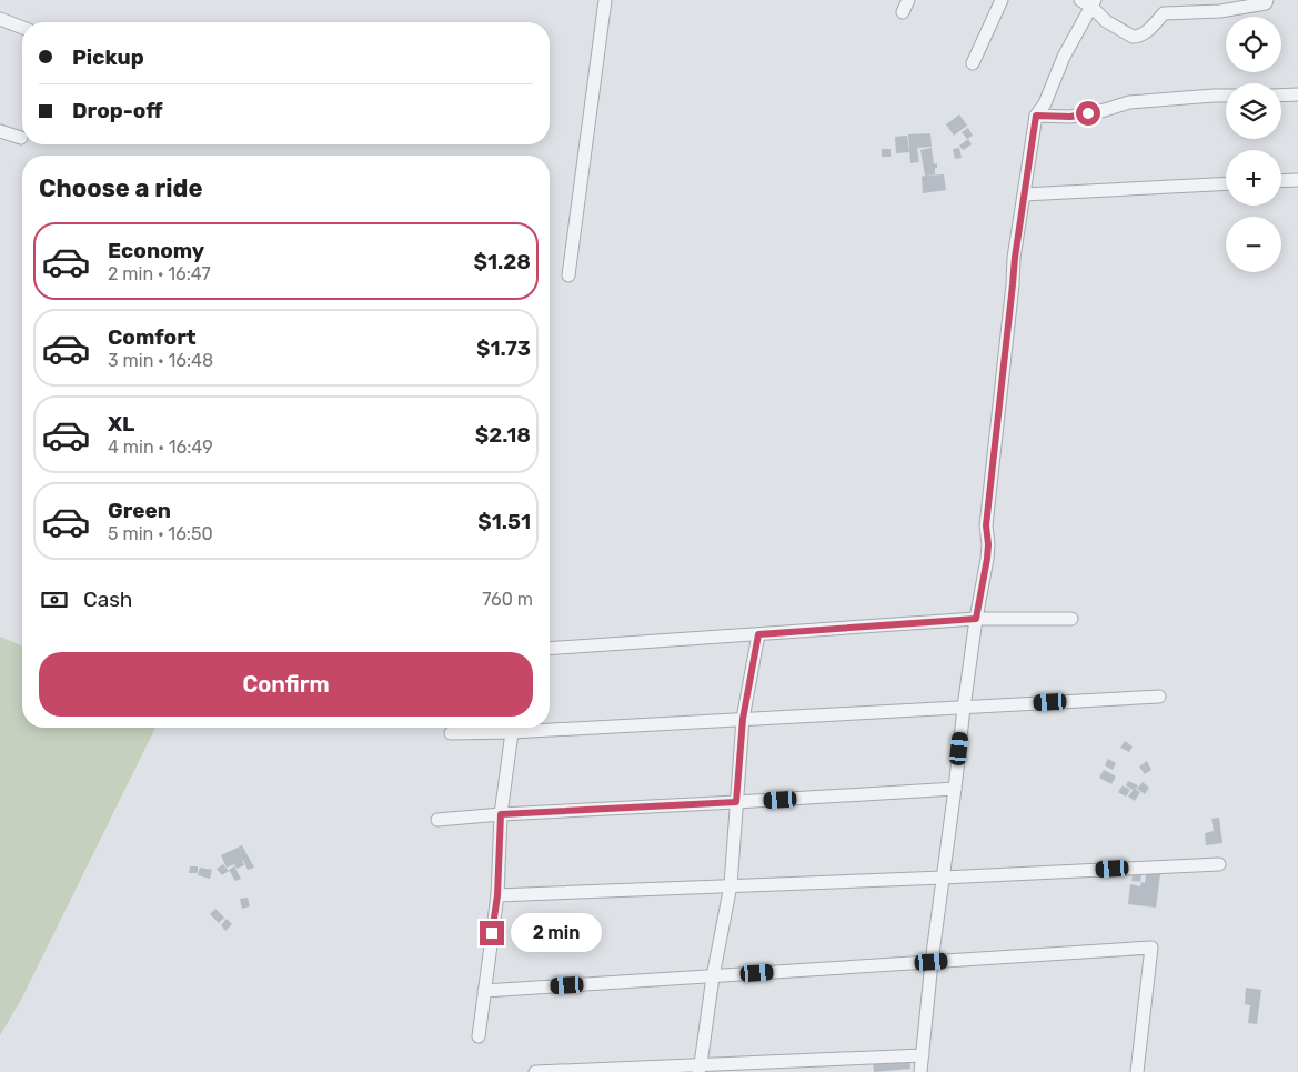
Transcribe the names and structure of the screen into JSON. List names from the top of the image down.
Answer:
{
  "page": {
    "map_buttons": ["+", "−"],
    "banner": ["Pickup", "Drop-off"],
    "heading": "Choose a ride",
    "list": [
      {
        "name": "Economy",
        "note": "2 min · 16:47",
        "value": "$1.28"
      },
      {
        "name": "Comfort",
        "note": "3 min · 16:48",
        "value": "$1.73"
      },
      {
        "name": "XL",
        "note": "4 min · 16:49",
        "value": "$2.18"
      },
      {
        "name": "Green",
        "note": "5 min · 16:50",
        "value": "$1.51"
      }
    ],
    "pay": ["Cash", "760 m"],
    "buttons": "Confirm",
    "bubble": "2 min"
  }
}
